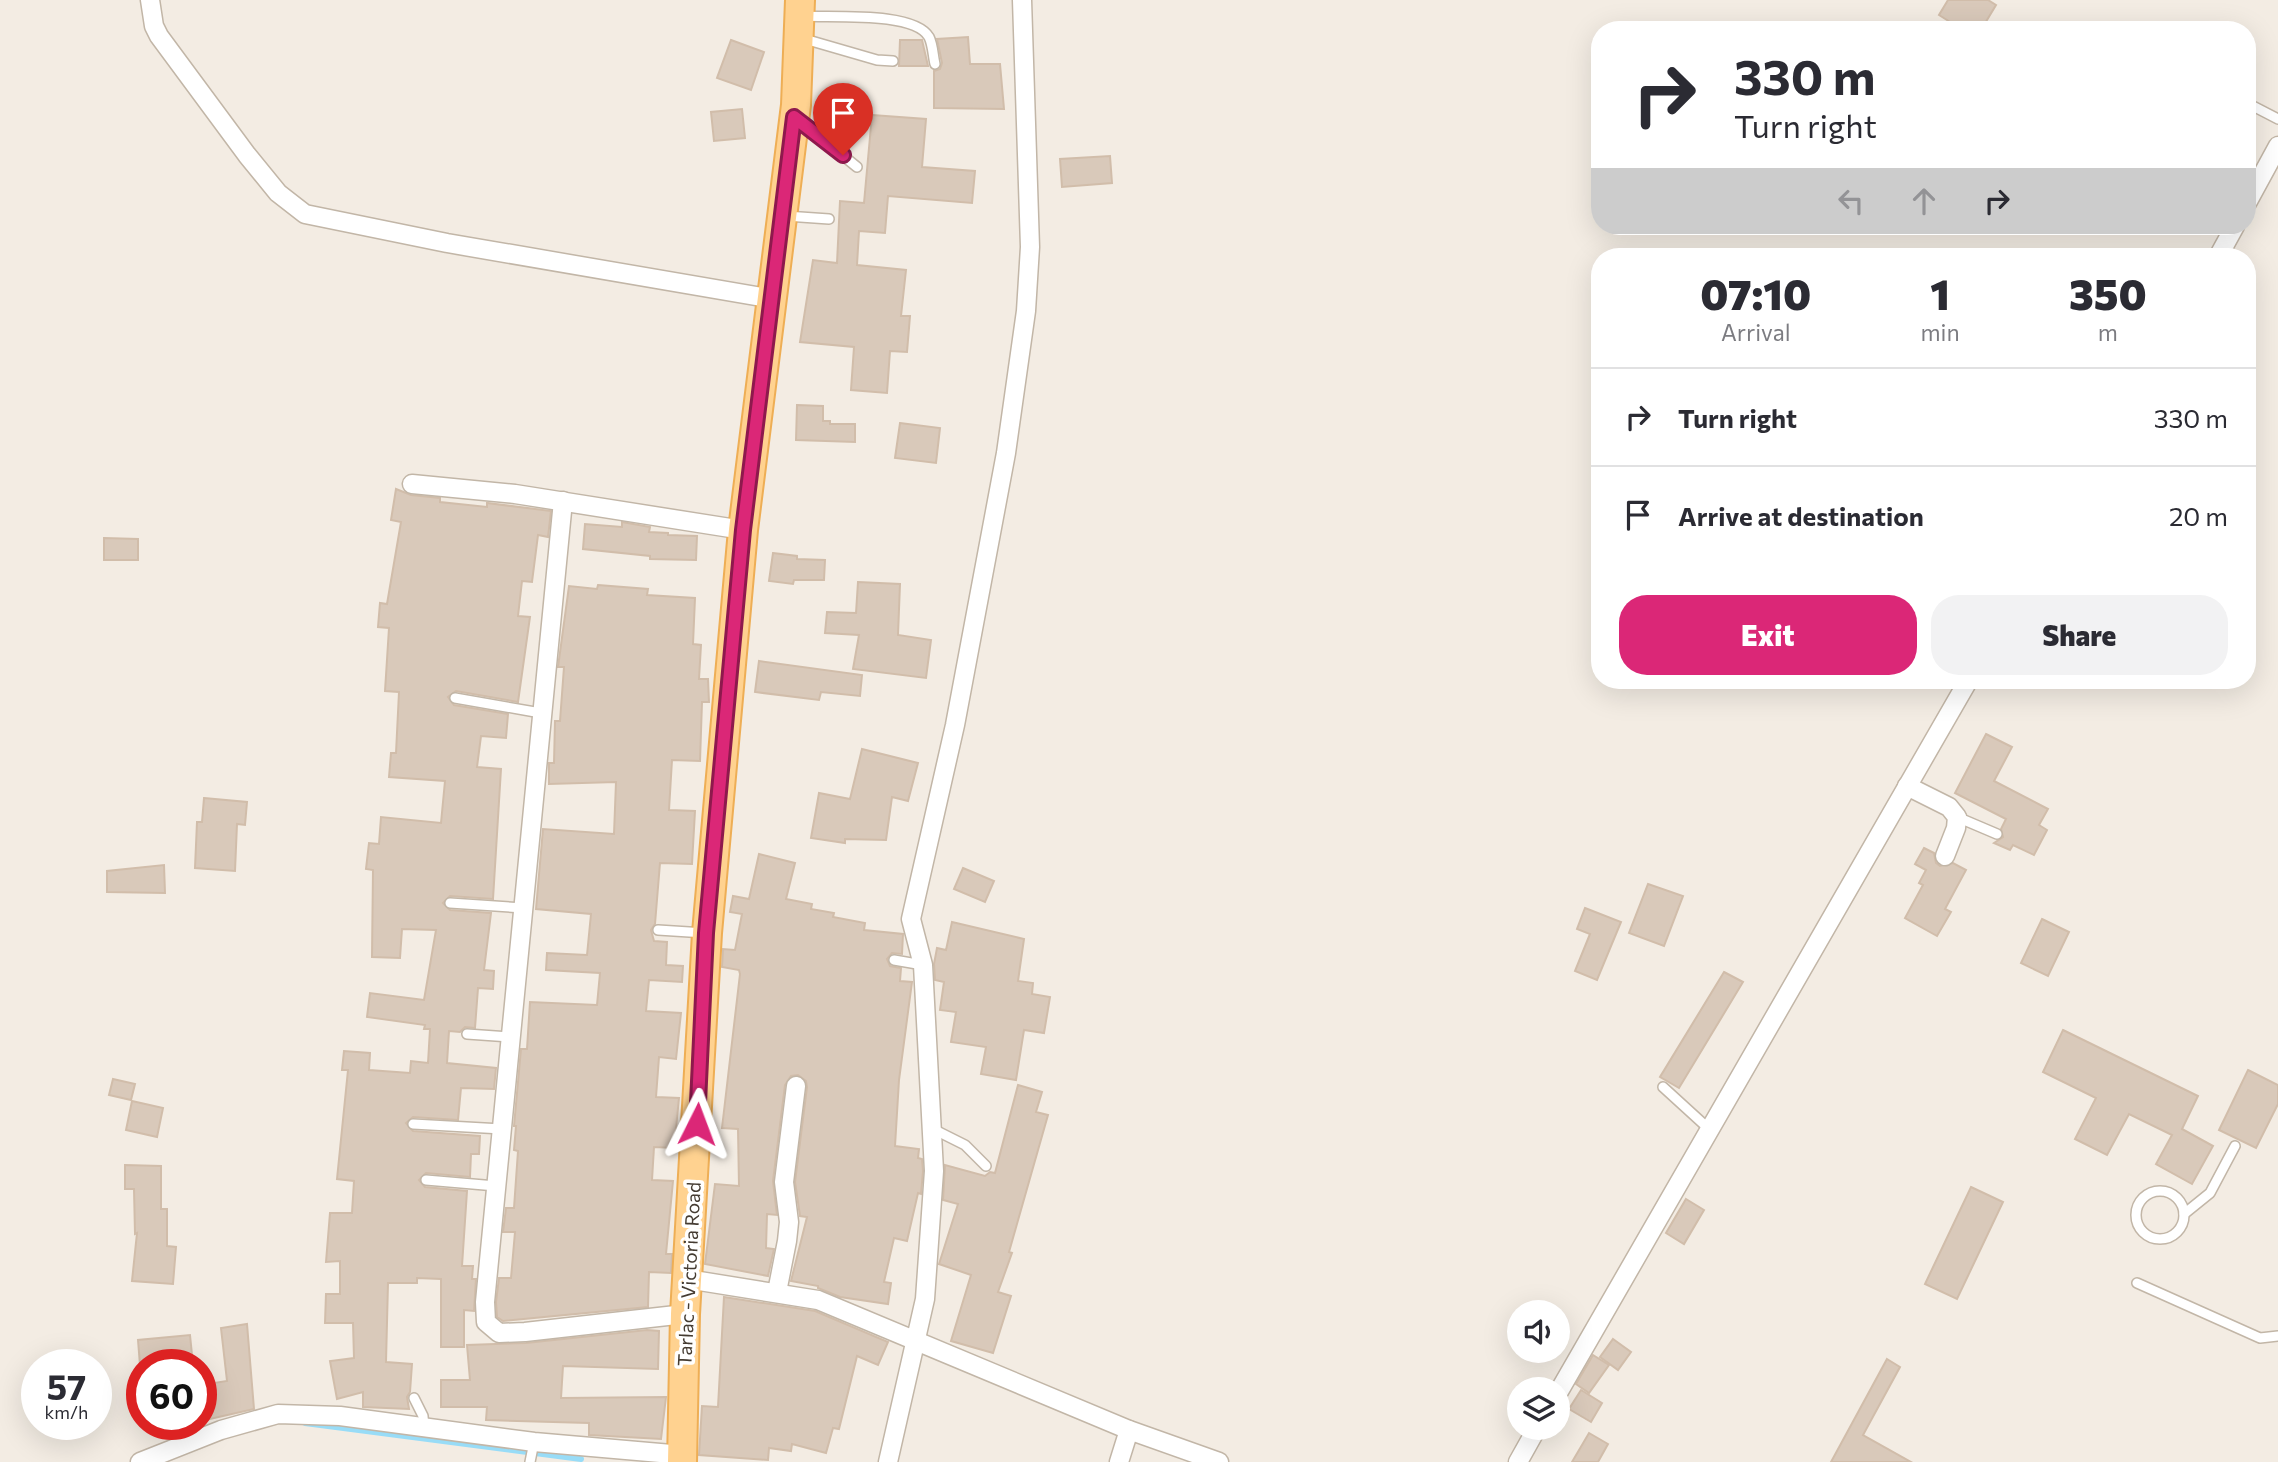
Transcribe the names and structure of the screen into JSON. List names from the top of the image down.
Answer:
{
  "streets": {
    "main road": ["Tarlac - Victoria Road"]
  },
  "page": {
    "turn": ["330 m", "Turn right"],
    "eta": [
      "07:10",
      "Arrival",
      "1",
      "min",
      "350",
      "m"
    ],
    "list": [
      {
        "name": "Turn right",
        "value": "330 m"
      },
      {
        "name": "Arrive at destination",
        "value": "20 m"
      }
    ],
    "buttons": ["Exit", "Share"],
    "speed": "57 km/h",
    "limit": "60"
  }
}
